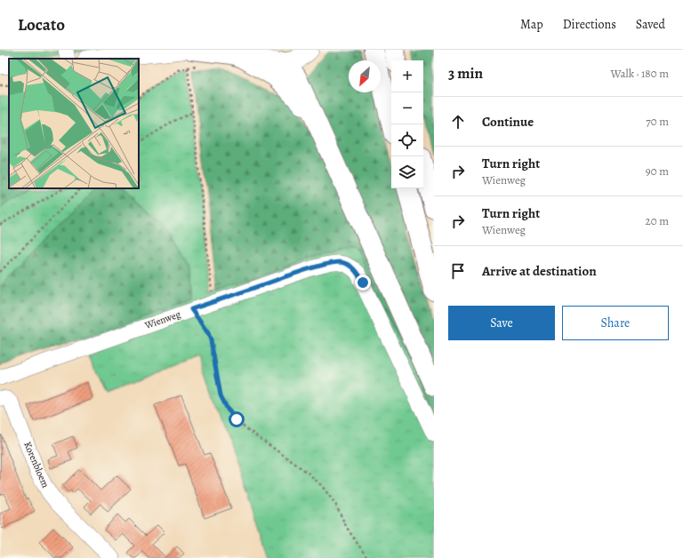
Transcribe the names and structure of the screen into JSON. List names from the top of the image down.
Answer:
{
  "streets": {
    "street": ["Wienweg", "Korenbloem"]
  },
  "north": "bottom left",
  "page": {
    "header": "Locato",
    "nav": ["Map", "Directions", "Saved"],
    "heading": ["3 min", "Walk · 180 m"],
    "map_buttons": ["+", "−"],
    "list": [
      ["Continue", "70 m"],
      ["Turn right", "Wienweg", "90 m"],
      ["Turn right", "Wienweg", "20 m"],
      "Arrive at destination"
    ],
    "buttons": ["Save", "Share"]
  }
}
